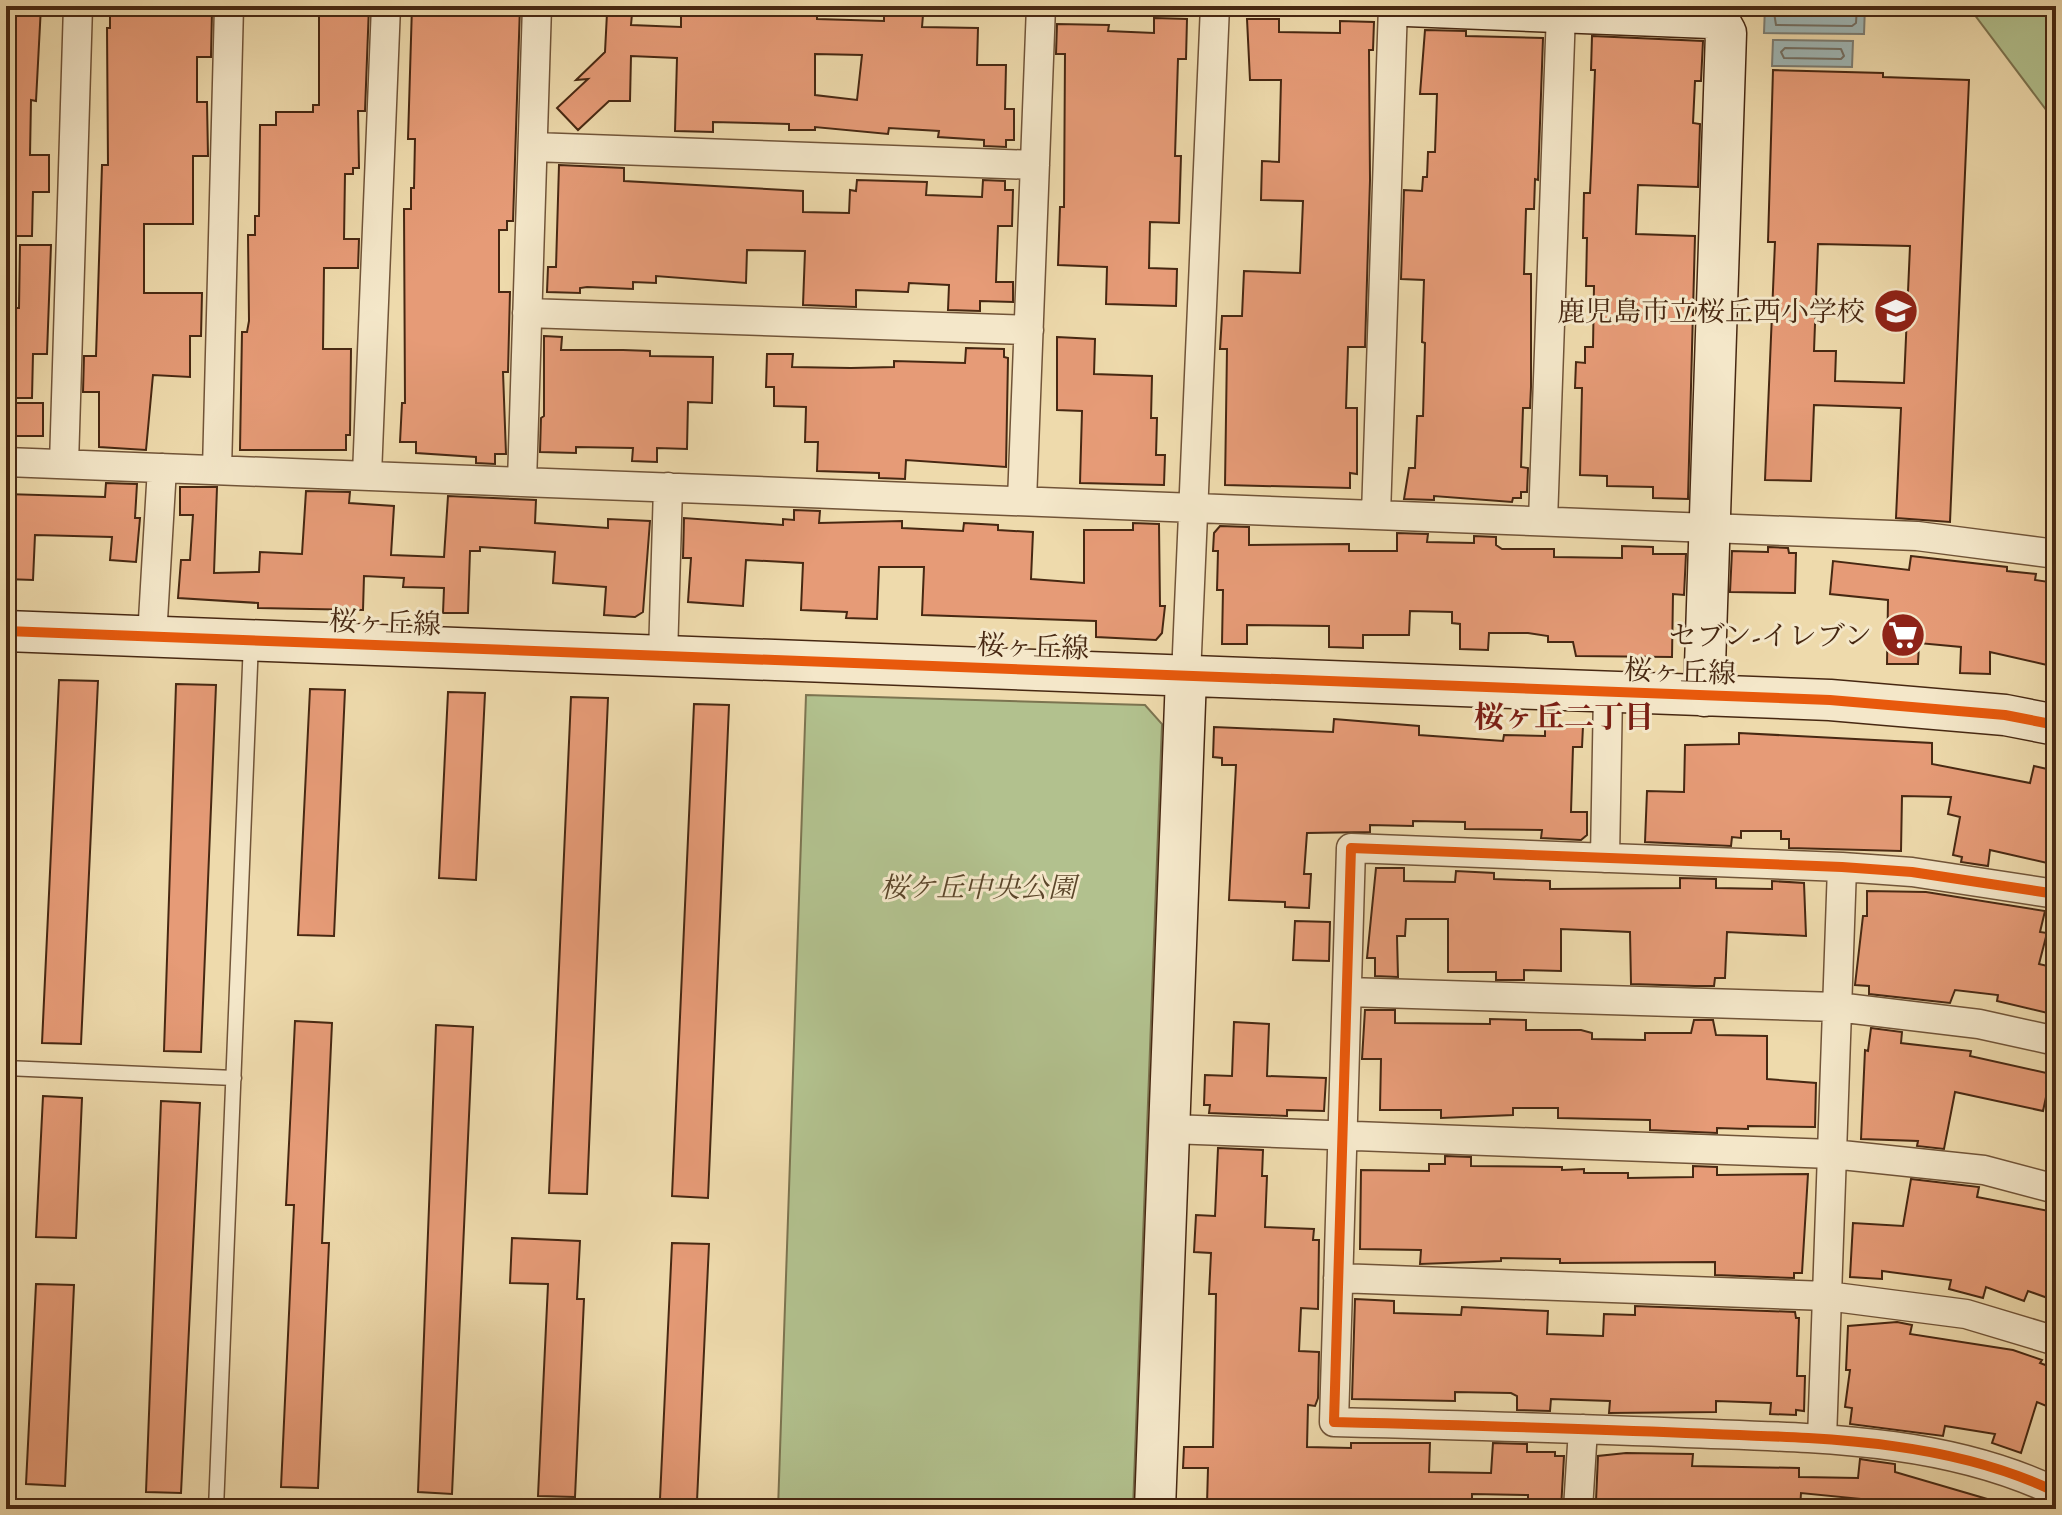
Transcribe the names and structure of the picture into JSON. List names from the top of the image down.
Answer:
{
  "streets": {
    "street": ["桜ヶ丘線"]
  },
  "districts": ["桜ヶ丘二丁目"],
  "parks": ["桜ケ丘中央公園"],
  "places": {
    "school or university": ["鹿児島市立桜丘西小学校"],
    "supermarket": ["セブン-イレブン"]
  }
}
